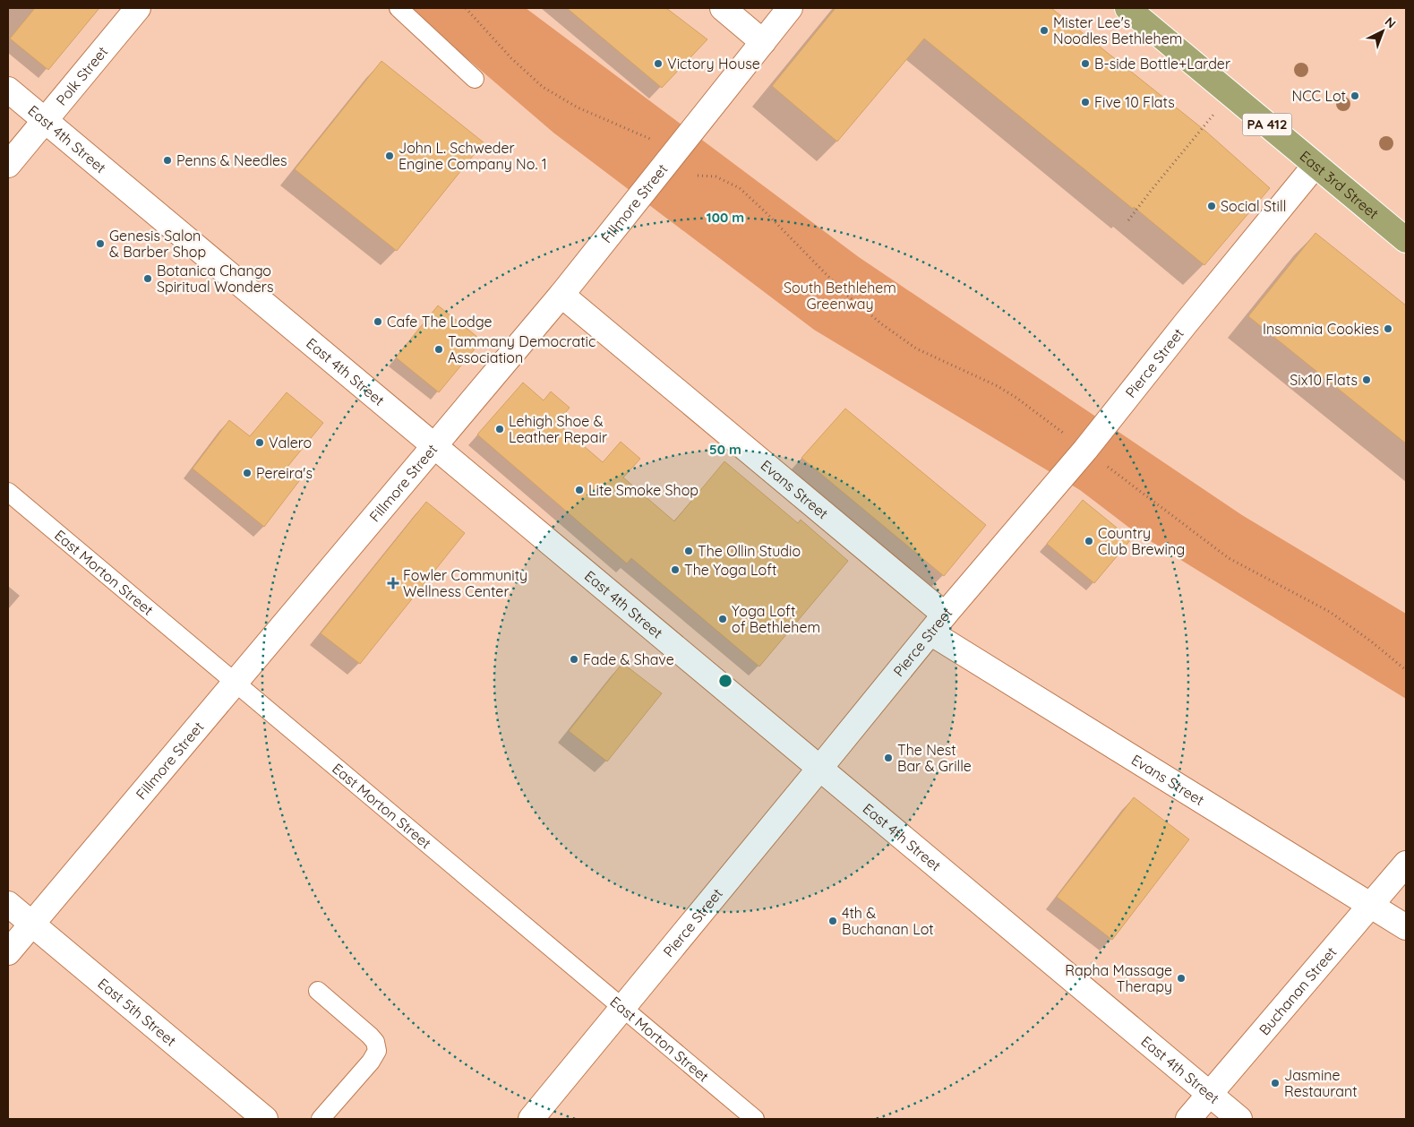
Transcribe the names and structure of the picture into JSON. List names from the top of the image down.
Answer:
{
  "streets": {
    "highway": ["PA 412", "East 3rd Street"],
    "street": [
      "Polk Street",
      "East 4th Street",
      "Fillmore Street",
      "Pierce Street",
      "Evans Street",
      "Buchanan Street",
      "East 5th Street"
    ],
    "lane": ["East Morton Street"]
  },
  "crossings": [
    ["Polk Street", "East 4th Street"],
    ["East 4th Street", "Fillmore Street"],
    ["East 4th Street", "Pierce Street"],
    ["East 4th Street", "Buchanan Street"],
    ["East 3rd Street", "Pierce Street"],
    ["Fillmore Street", "Evans Street"],
    ["Fillmore Street", "East Morton Street"],
    ["Fillmore Street", "East 5th Street"],
    ["Pierce Street", "Evans Street"],
    ["Pierce Street", "East Morton Street"],
    ["Evans Street", "Buchanan Street"]
  ],
  "parks": ["South Bethlehem Greenway"],
  "places": {
    "other": [
      "Mister Lee's Noodles Bethlehem",
      "Victory House",
      "B-side Bottle+Larder",
      "NCC Lot",
      "Five 10 Flats",
      "John L. Schweder Engine Company No. 1",
      "Penns & Needles",
      "Social Still",
      "Genesis Salon & Barber Shop",
      "Botanica Chango Spiritual Wonders",
      "Cafe The Lodge",
      "Insomnia Cookies",
      "Tammany Democratic Association",
      "Six10 Flats",
      "Lehigh Shoe & Leather Repair",
      "Valero",
      "Pereira's",
      "Lite Smoke Shop",
      "Country Club Brewing",
      "The Ollin Studio",
      "The Yoga Loft",
      "Yoga Loft of Bethlehem",
      "Fade & Shave",
      "The Nest Bar & Grille",
      "4th & Buchanan Lot",
      "Rapha Massage Therapy",
      "Jasmine Restaurant"
    ],
    "health": ["Fowler Community Wellness Center"]
  },
  "north": "top right",
  "rings": ["100 m", "50 m"]
}
